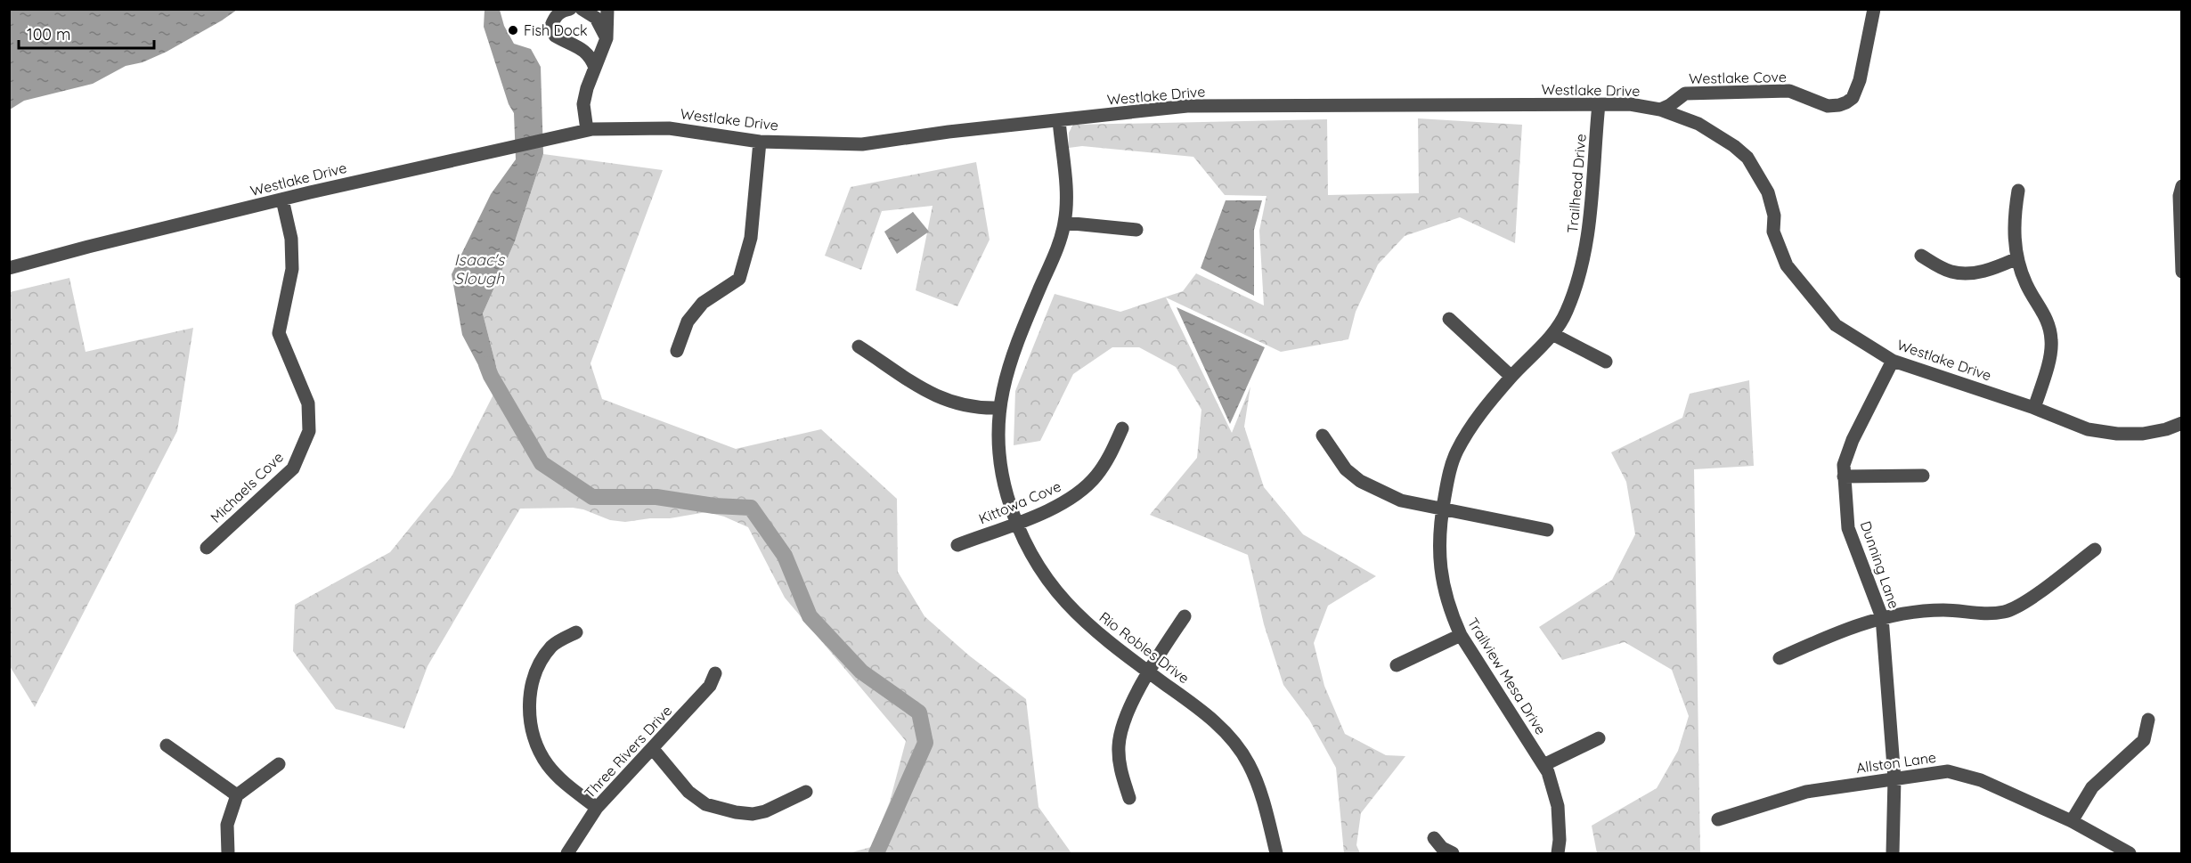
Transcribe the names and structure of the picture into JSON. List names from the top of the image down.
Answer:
{
  "streets": {
    "street": [
      "Westlake Cove",
      "Westlake Drive",
      "Trailhead Drive",
      "Michaels Cove",
      "Kittowa Cove",
      "Dunning Lane",
      "Rio Robles Drive",
      "Trailview Mesa Drive",
      "Three Rivers Drive",
      "Allston Lane"
    ]
  },
  "crossings": [
    ["Westlake Cove", "Westlake Drive"],
    ["Westlake Drive", "Trailhead Drive"],
    ["Westlake Drive", "Michaels Cove"],
    ["Westlake Drive", "Dunning Lane"],
    ["Westlake Drive", "Rio Robles Drive"],
    ["Trailhead Drive", "Trailview Mesa Drive"],
    ["Kittowa Cove", "Rio Robles Drive"],
    ["Dunning Lane", "Allston Lane"]
  ],
  "water": ["Isaac's Slough"],
  "places": ["Fish Dock"],
  "scale_bar": "100 m"
}
